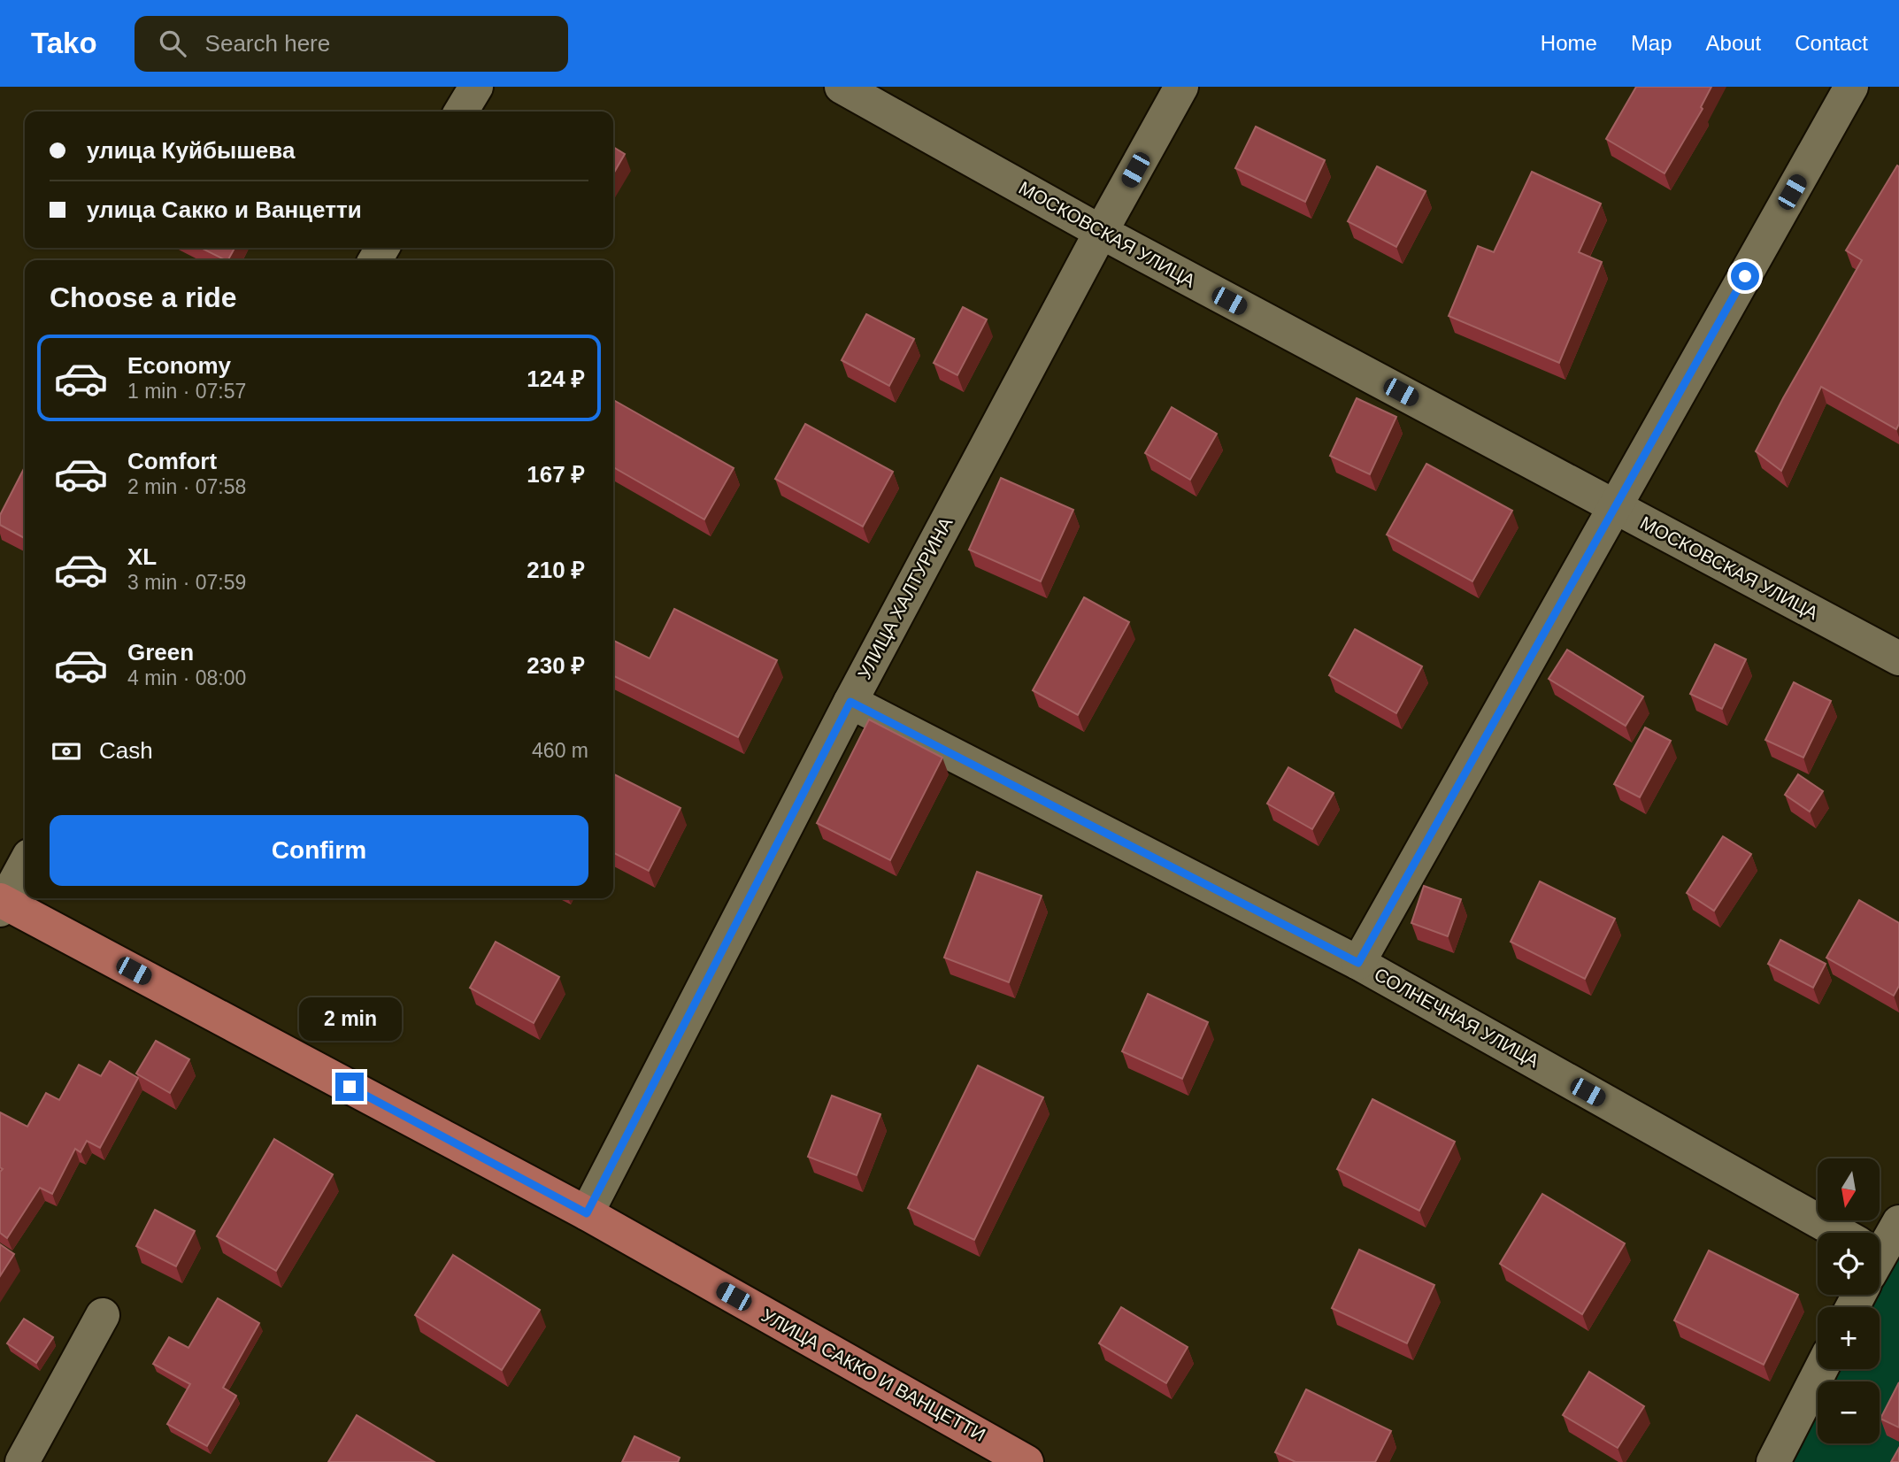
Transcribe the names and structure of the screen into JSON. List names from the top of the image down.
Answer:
{
  "streets": {
    "main road": ["УЛИЦА САККО И ВАНЦЕТТИ"],
    "street": ["МОСКОВСКАЯ УЛИЦА", "УЛИЦА ХАЛТУРИНА", "СОЛНЕЧНАЯ УЛИЦА"]
  },
  "crossings": [
    ["МОСКОВСКАЯ УЛИЦА", "УЛИЦА ХАЛТУРИНА"],
    ["УЛИЦА ХАЛТУРИНА", "СОЛНЕЧНАЯ УЛИЦА"],
    ["УЛИЦА ХАЛТУРИНА", "УЛИЦА САККО И ВАНЦЕТТИ"]
  ],
  "north": "bottom",
  "page": {
    "header": "Tako",
    "search": "Search here",
    "nav": [
      "Home",
      "Map",
      "About",
      "Contact"
    ],
    "banner": ["улица Куйбышева", "улица Сакко и Ванцетти"],
    "heading": "Choose a ride",
    "list": [
      {
        "name": "Economy",
        "note": "1 min · 07:57",
        "value": "124 ₽"
      },
      {
        "name": "Comfort",
        "note": "2 min · 07:58",
        "value": "167 ₽"
      },
      {
        "name": "XL",
        "note": "3 min · 07:59",
        "value": "210 ₽"
      },
      {
        "name": "Green",
        "note": "4 min · 08:00",
        "value": "230 ₽"
      }
    ],
    "pay": ["Cash", "460 m"],
    "buttons": "Confirm",
    "bubble": "2 min",
    "map_buttons": ["+", "−"]
  }
}
